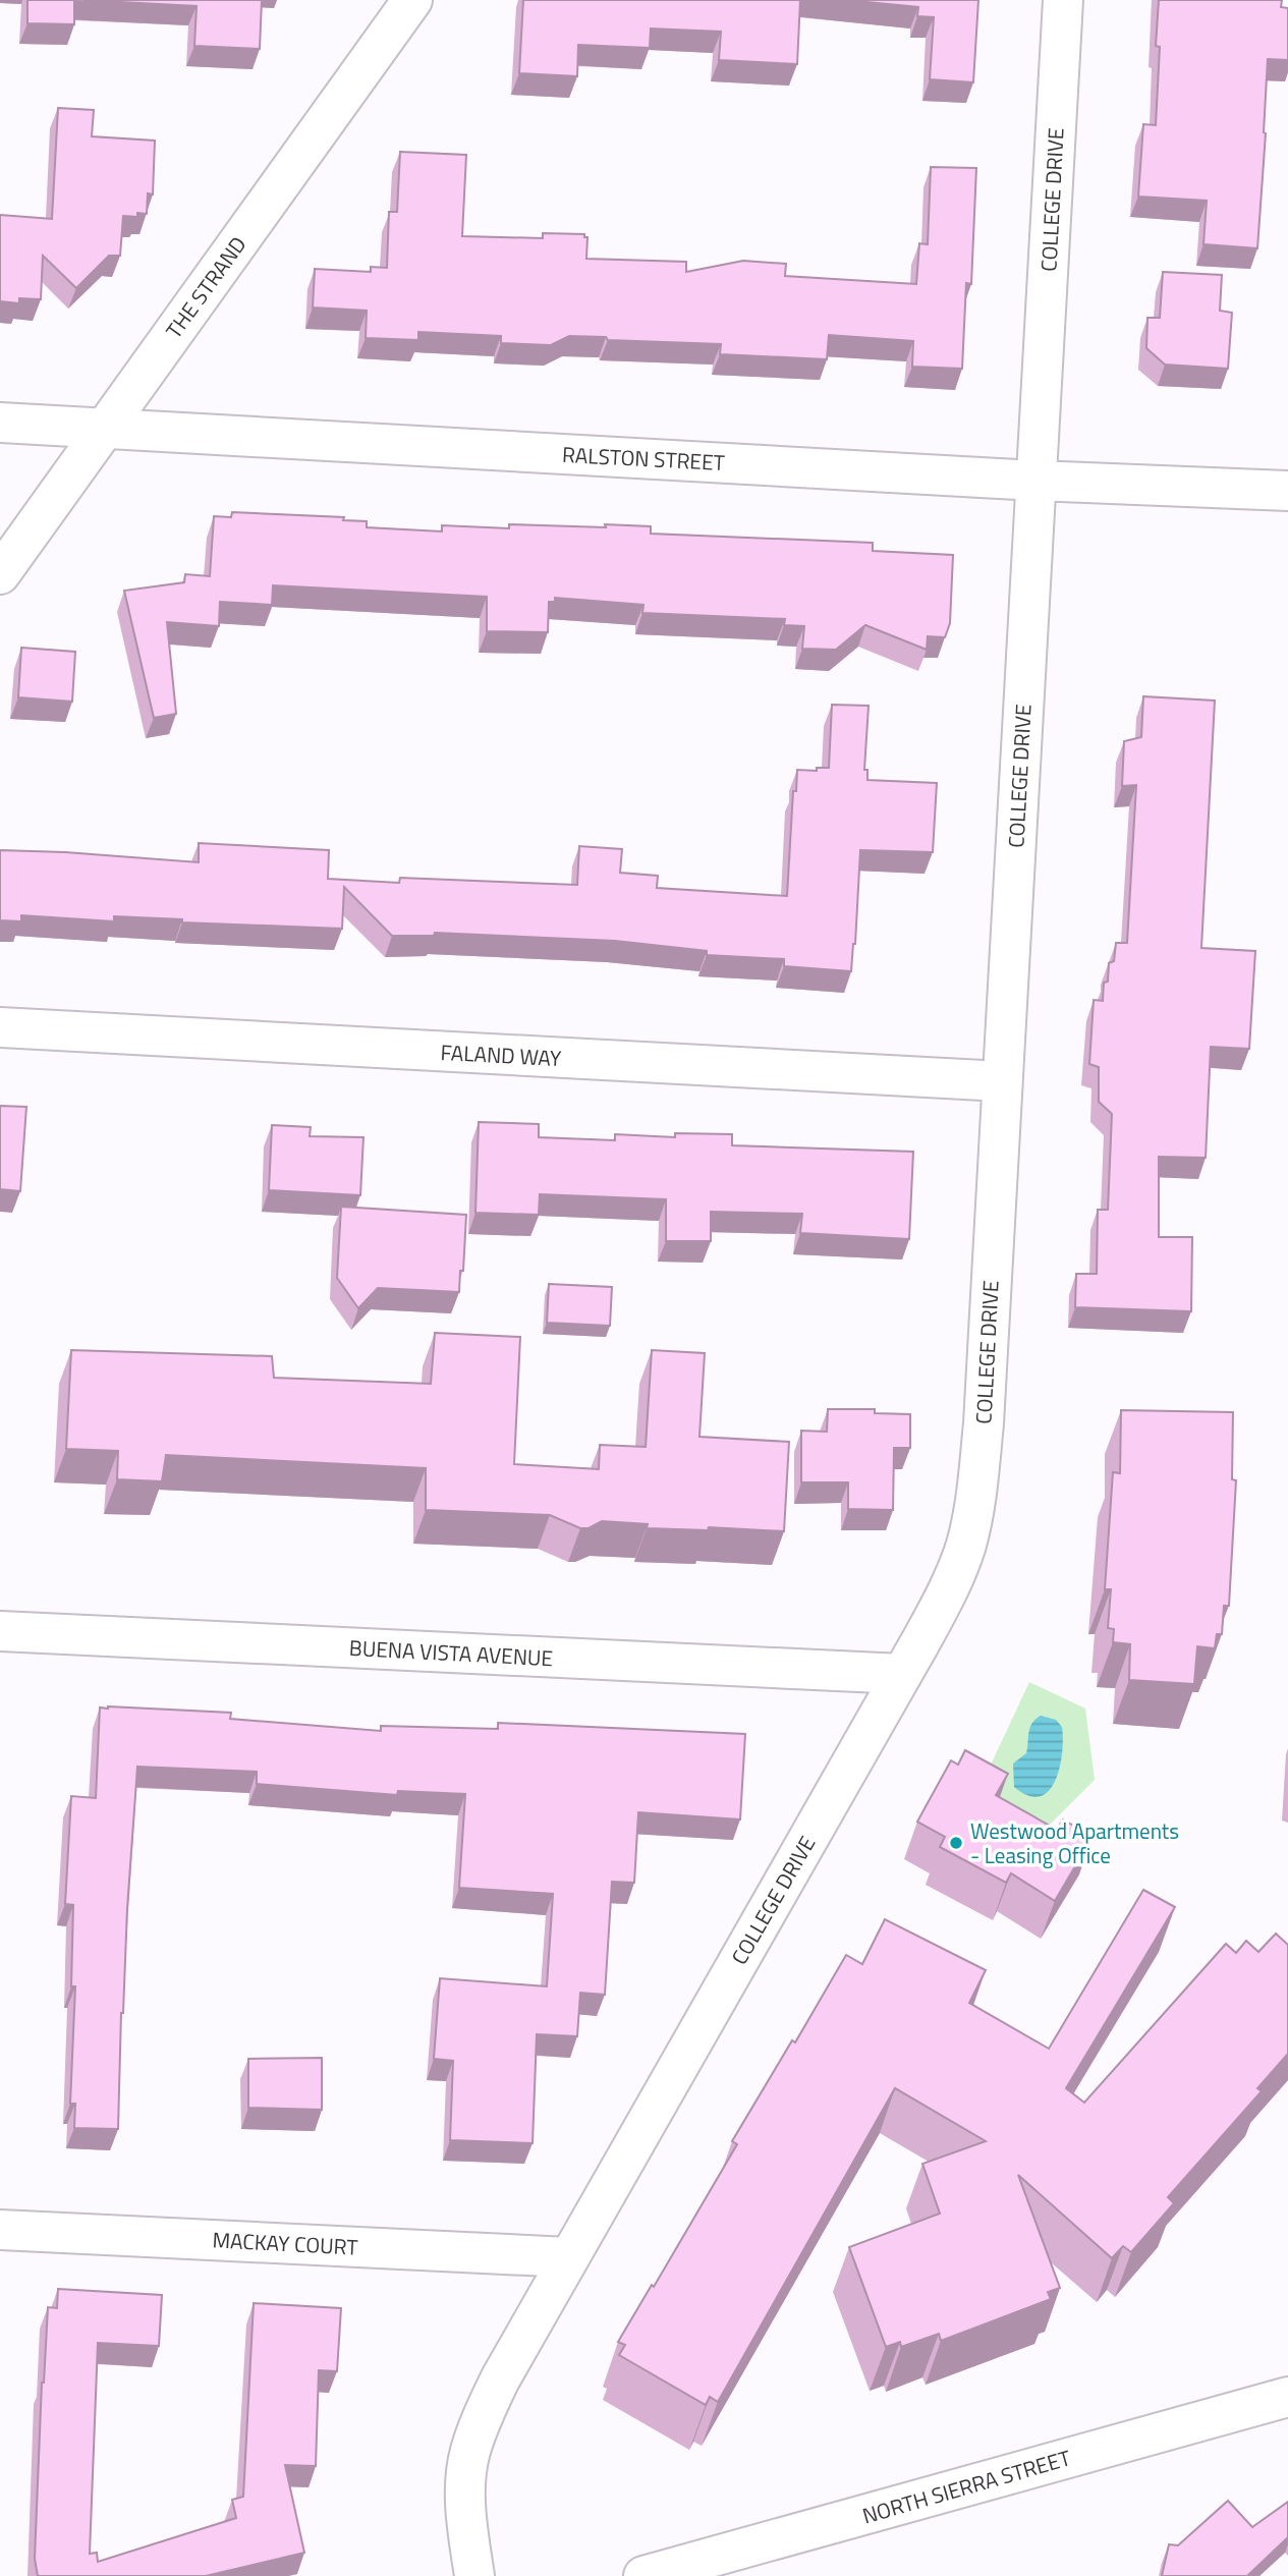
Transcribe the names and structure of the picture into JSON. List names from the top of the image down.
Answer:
{
  "streets": {
    "street": [
      "COLLEGE DRIVE",
      "THE STRAND",
      "RALSTON STREET",
      "FALAND WAY",
      "BUENA VISTA AVENUE",
      "MACKAY COURT",
      "NORTH SIERRA STREET"
    ]
  },
  "crossings": [
    ["COLLEGE DRIVE", "RALSTON STREET"],
    ["COLLEGE DRIVE", "FALAND WAY"],
    ["COLLEGE DRIVE", "BUENA VISTA AVENUE"],
    ["COLLEGE DRIVE", "MACKAY COURT"],
    ["THE STRAND", "RALSTON STREET"]
  ],
  "places": ["Westwood Apartments - Leasing Office"]
}
